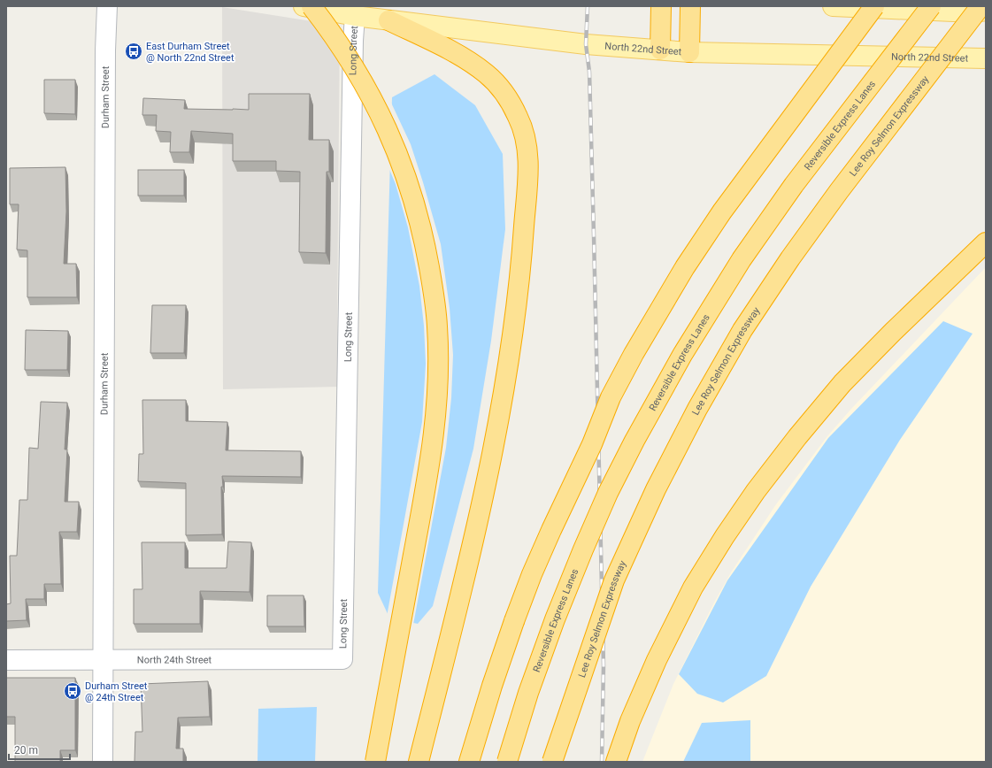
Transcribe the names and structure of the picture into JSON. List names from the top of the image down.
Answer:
{
  "streets": {
    "highway": ["Reversible Express Lanes", "Lee Roy Selmon Expressway"],
    "main road": ["North 22nd Street"],
    "street": ["Long Street", "Durham Street", "North 24th Street"]
  },
  "crossings": [
    ["North 22nd Street", "Long Street"],
    ["Long Street", "North 24th Street"],
    ["Durham Street", "North 24th Street"]
  ],
  "places": {
    "bus stop": ["East Durham Street @ North 22nd Street", "Durham Street @ 24th Street"]
  },
  "scale_bar": "20 m"
}
